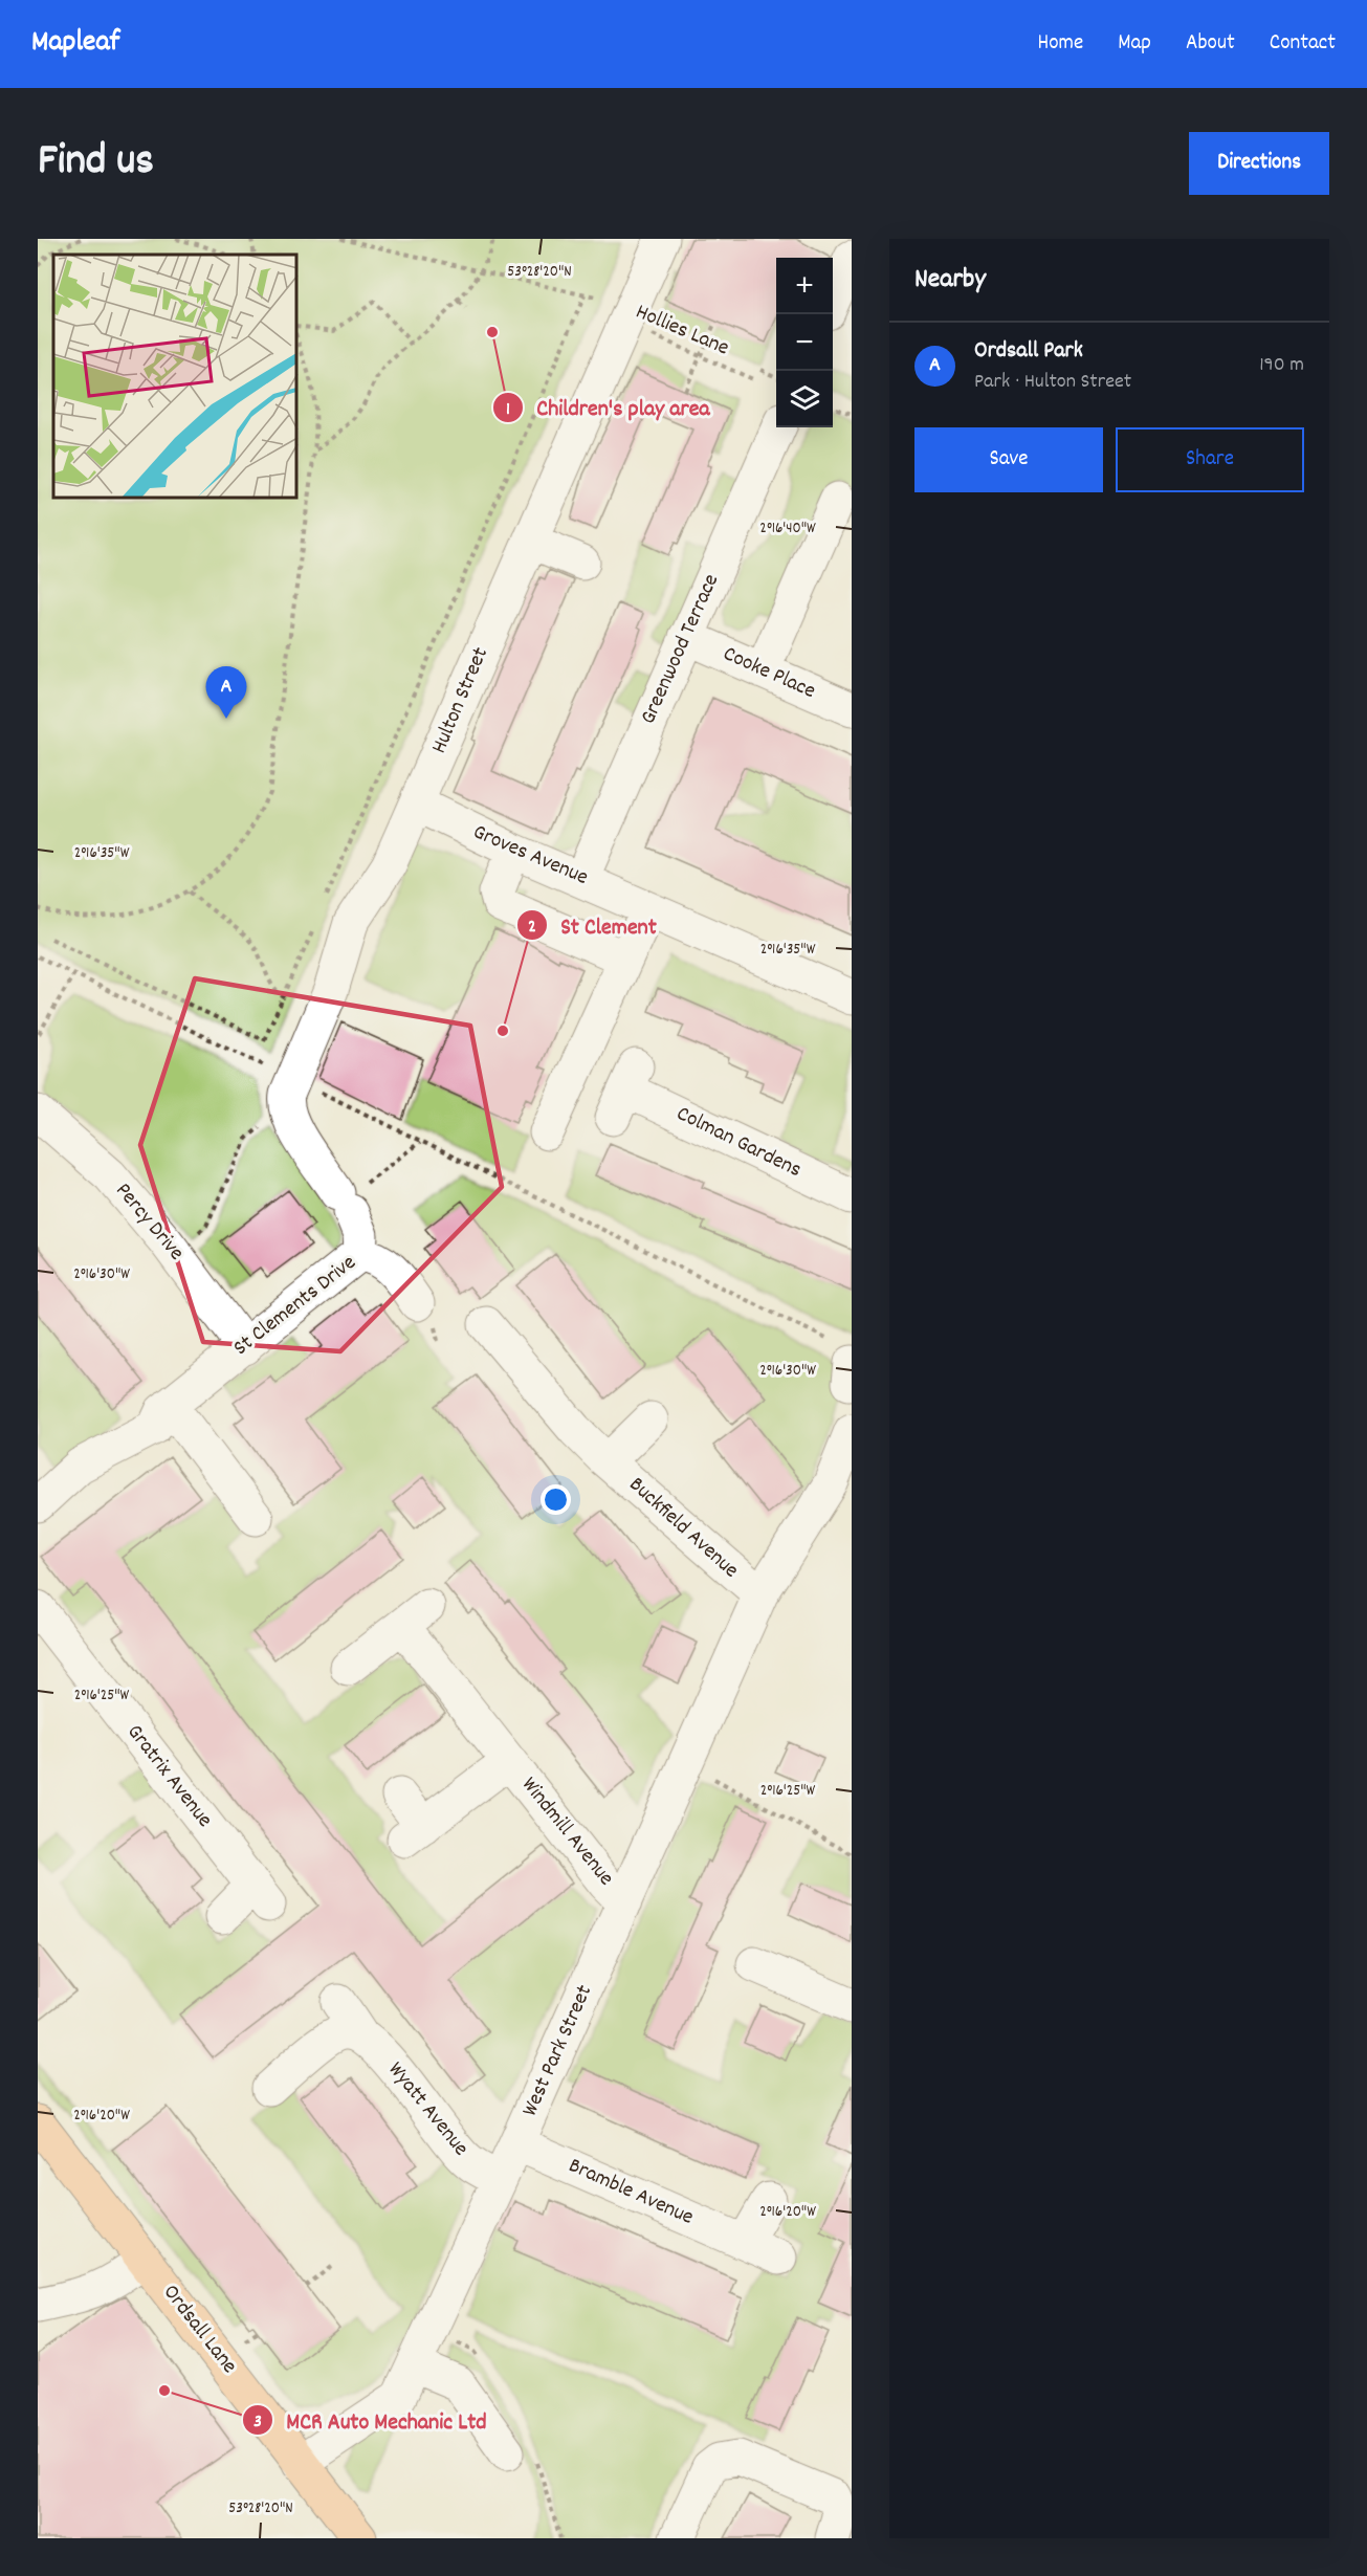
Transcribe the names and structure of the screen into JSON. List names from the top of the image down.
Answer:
{
  "streets": {
    "main road": ["Ordsall Lane"],
    "street": [
      "Greenwood Terrace",
      "Cooke Place",
      "Hulton Street",
      "Groves Avenue",
      "Colman Gardens",
      "Percy Drive",
      "St Clements Drive",
      "Buckfield Avenue",
      "Gratrix Avenue",
      "Windmill Avenue",
      "West Park Street",
      "Wyatt Avenue",
      "Bramble Avenue"
    ],
    "path": ["Hollies Lane"]
  },
  "crossings": [
    ["Hollies Lane", "Hulton Street"],
    ["Greenwood Terrace", "Cooke Place"],
    ["Greenwood Terrace", "Groves Avenue"],
    ["Hulton Street", "Groves Avenue"],
    ["Hulton Street", "St Clements Drive"],
    ["Percy Drive", "St Clements Drive"],
    ["Buckfield Avenue", "West Park Street"],
    ["Windmill Avenue", "West Park Street"],
    ["West Park Street", "Wyatt Avenue"],
    ["West Park Street", "Bramble Avenue"],
    ["West Park Street", "Ordsall Lane"]
  ],
  "places": ["Children's play area", "St Clement", "MCR Auto Mechanic Ltd"],
  "page": {
    "header": "Mapleaf",
    "nav": [
      "Home",
      "Map",
      "About",
      "Contact"
    ],
    "title": "Find us",
    "buttons": [
      "Directions",
      ["Save", "Share"]
    ],
    "heading": "Nearby",
    "map_buttons": ["+", "−"],
    "list": [
      {
        "mark": "A",
        "name": "Ordsall Park",
        "note": "Park · Hulton Street",
        "value": "190 m"
      }
    ],
    "pins": "A"
  },
  "coordinates": [
    "53°28'20\"N",
    "2°16'40\"W",
    "2°16'35\"W",
    "2°16'30\"W",
    "2°16'25\"W",
    "2°16'20\"W"
  ]
}
